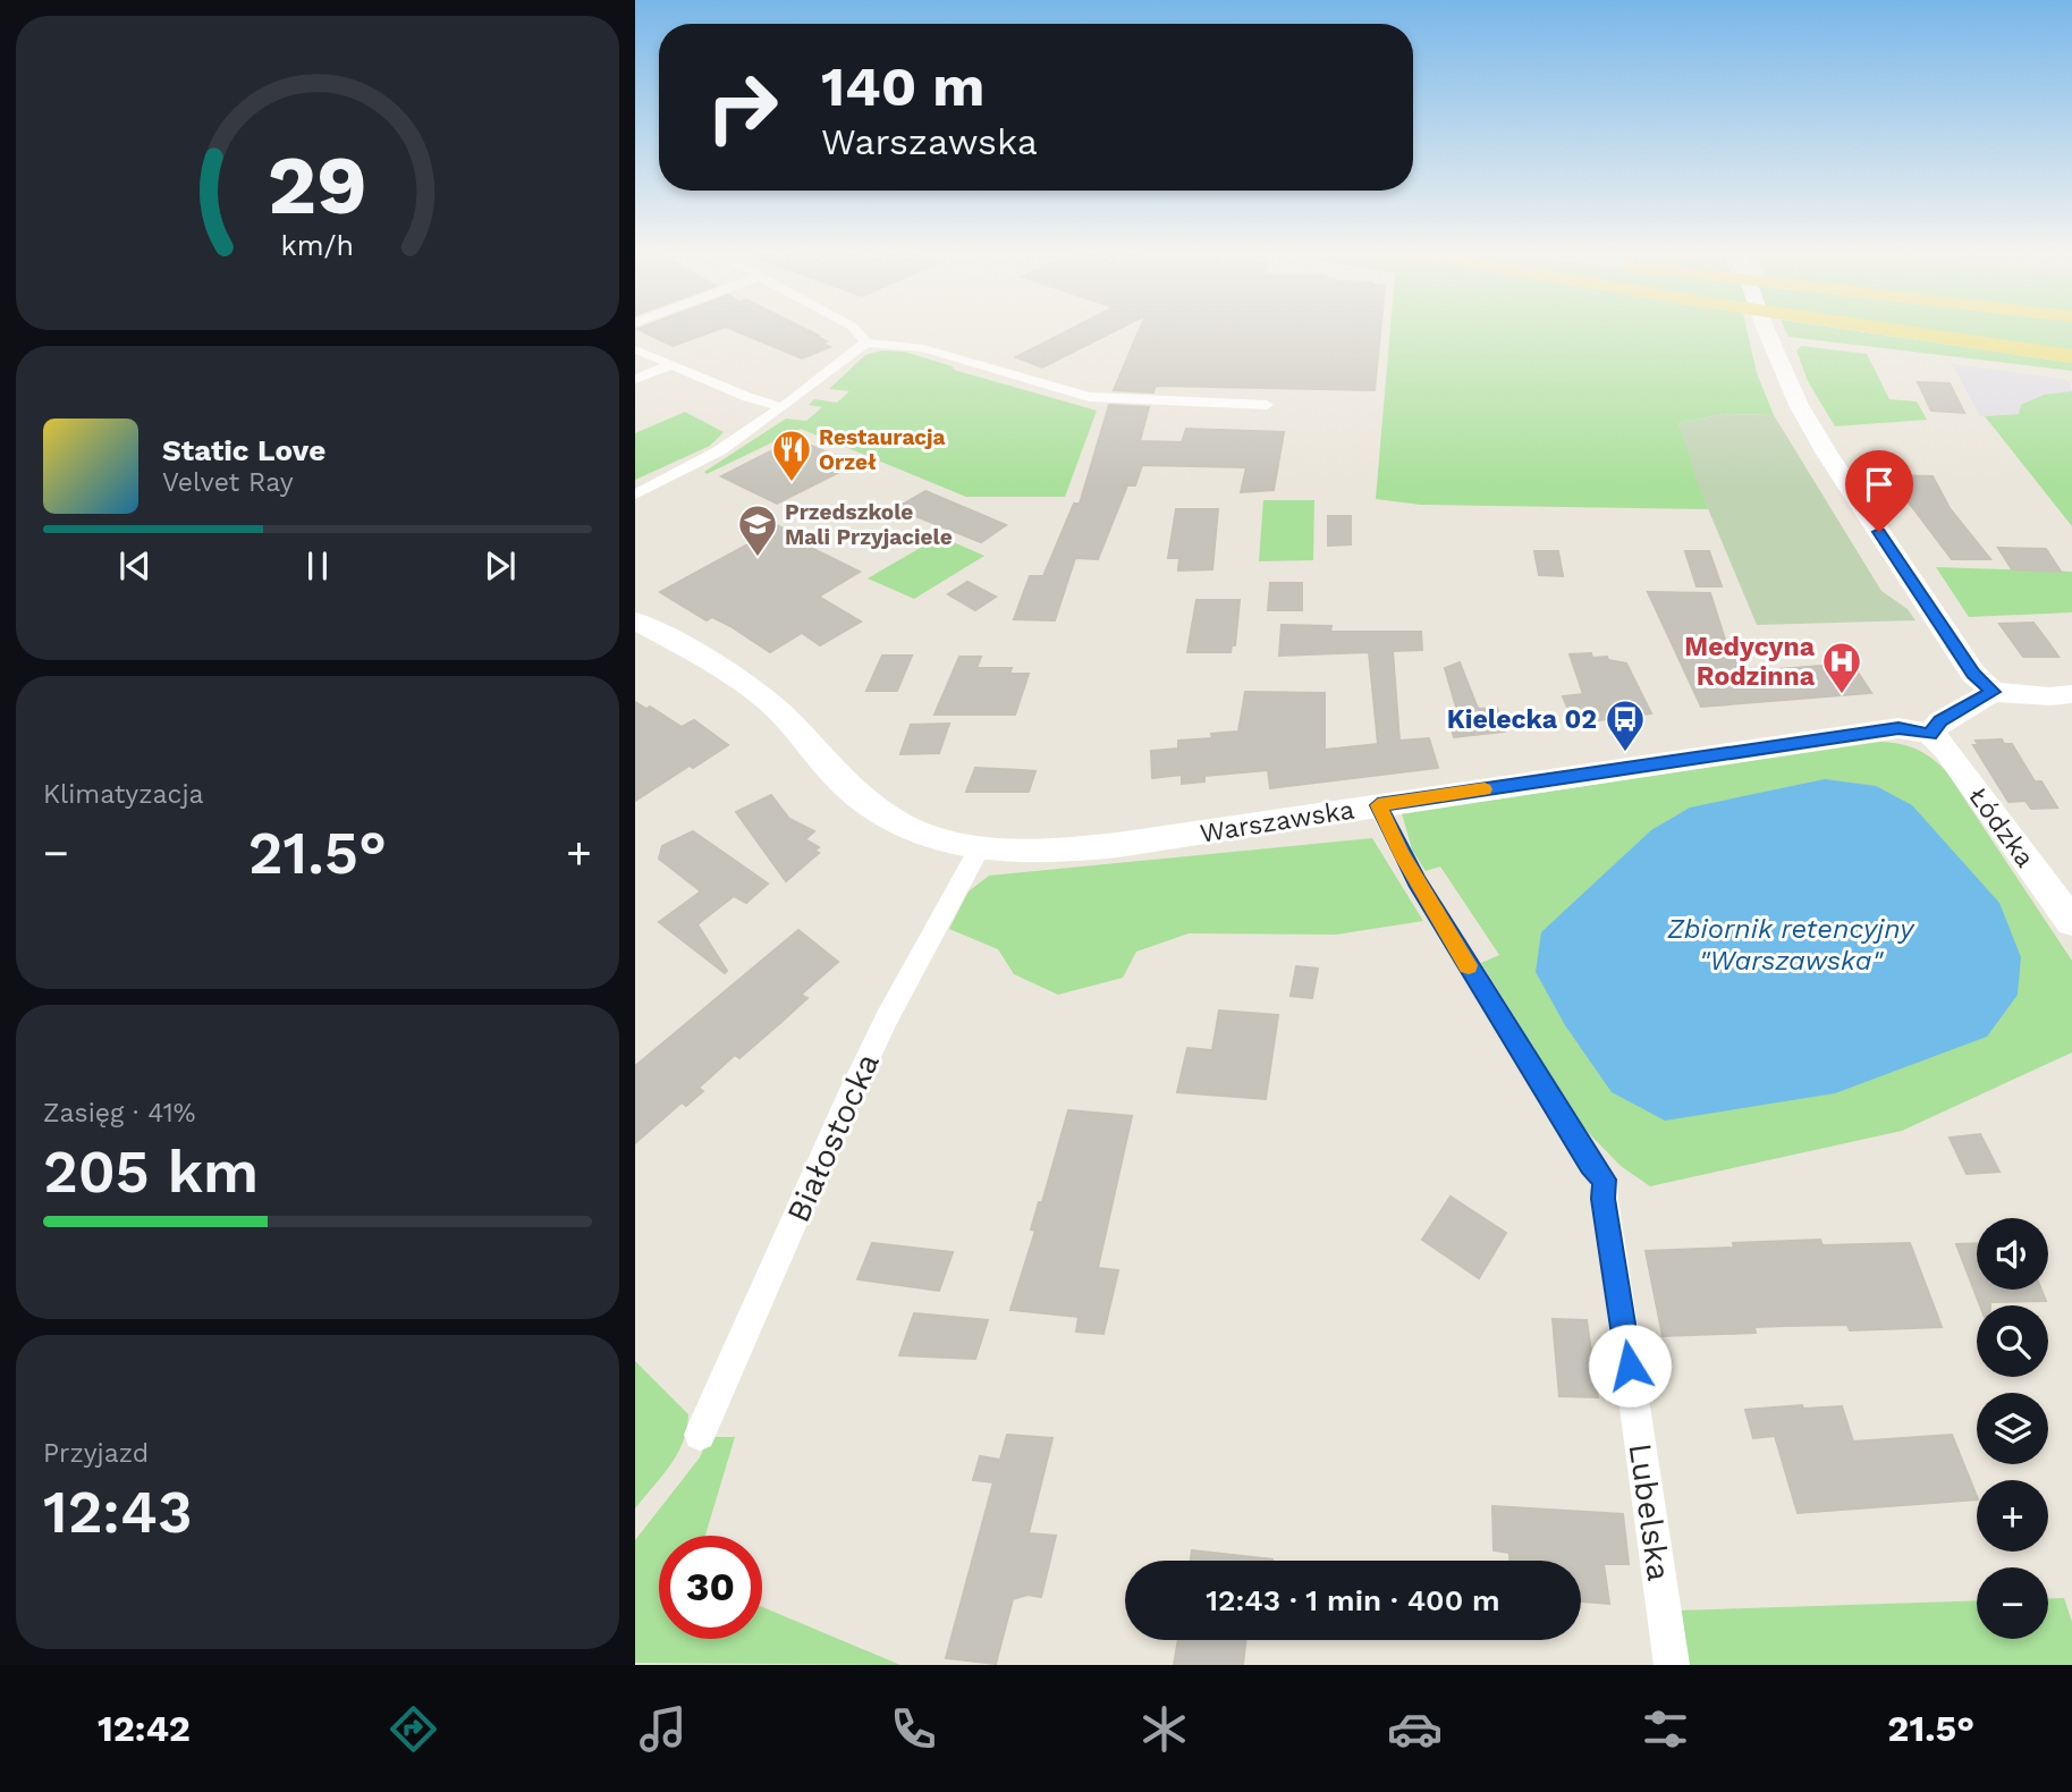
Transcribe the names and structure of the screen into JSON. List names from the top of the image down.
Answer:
{
  "streets": {
    "street": [
      "Warszawska",
      "Łódzka",
      "Białostocka",
      "Lubelska"
    ]
  },
  "crossings": [
    ["Warszawska", "Łódzka"],
    ["Warszawska", "Białostocka"],
    ["Warszawska", "Lubelska"]
  ],
  "water": ["Zbiornik retencyjny \"Warszawska\""],
  "places": {
    "restaurant": ["Restauracja Orzeł"],
    "school or university": ["Przedszkole Mali Przyjaciele"],
    "hospital": ["Medycyna Rodzinna"],
    "bus stop": ["Kielecka 02"]
  },
  "page": {
    "turn": ["140 m", "Warszawska"],
    "song": ["Static Love", "Velvet Ray"],
    "tile": [
      "Klimatyzacja",
      ["Zasięg · 41%", "205 km"],
      ["Przyjazd", "12:43"]
    ],
    "heat": ["−", "21.5°", "+"],
    "map_buttons": ["+", "−"],
    "limit": "30",
    "trip": "12:43 · 1 min · 400 m",
    "tabs": ["12:42", "21.5°"],
    "gauge": ["29", "km/h"]
  }
}
